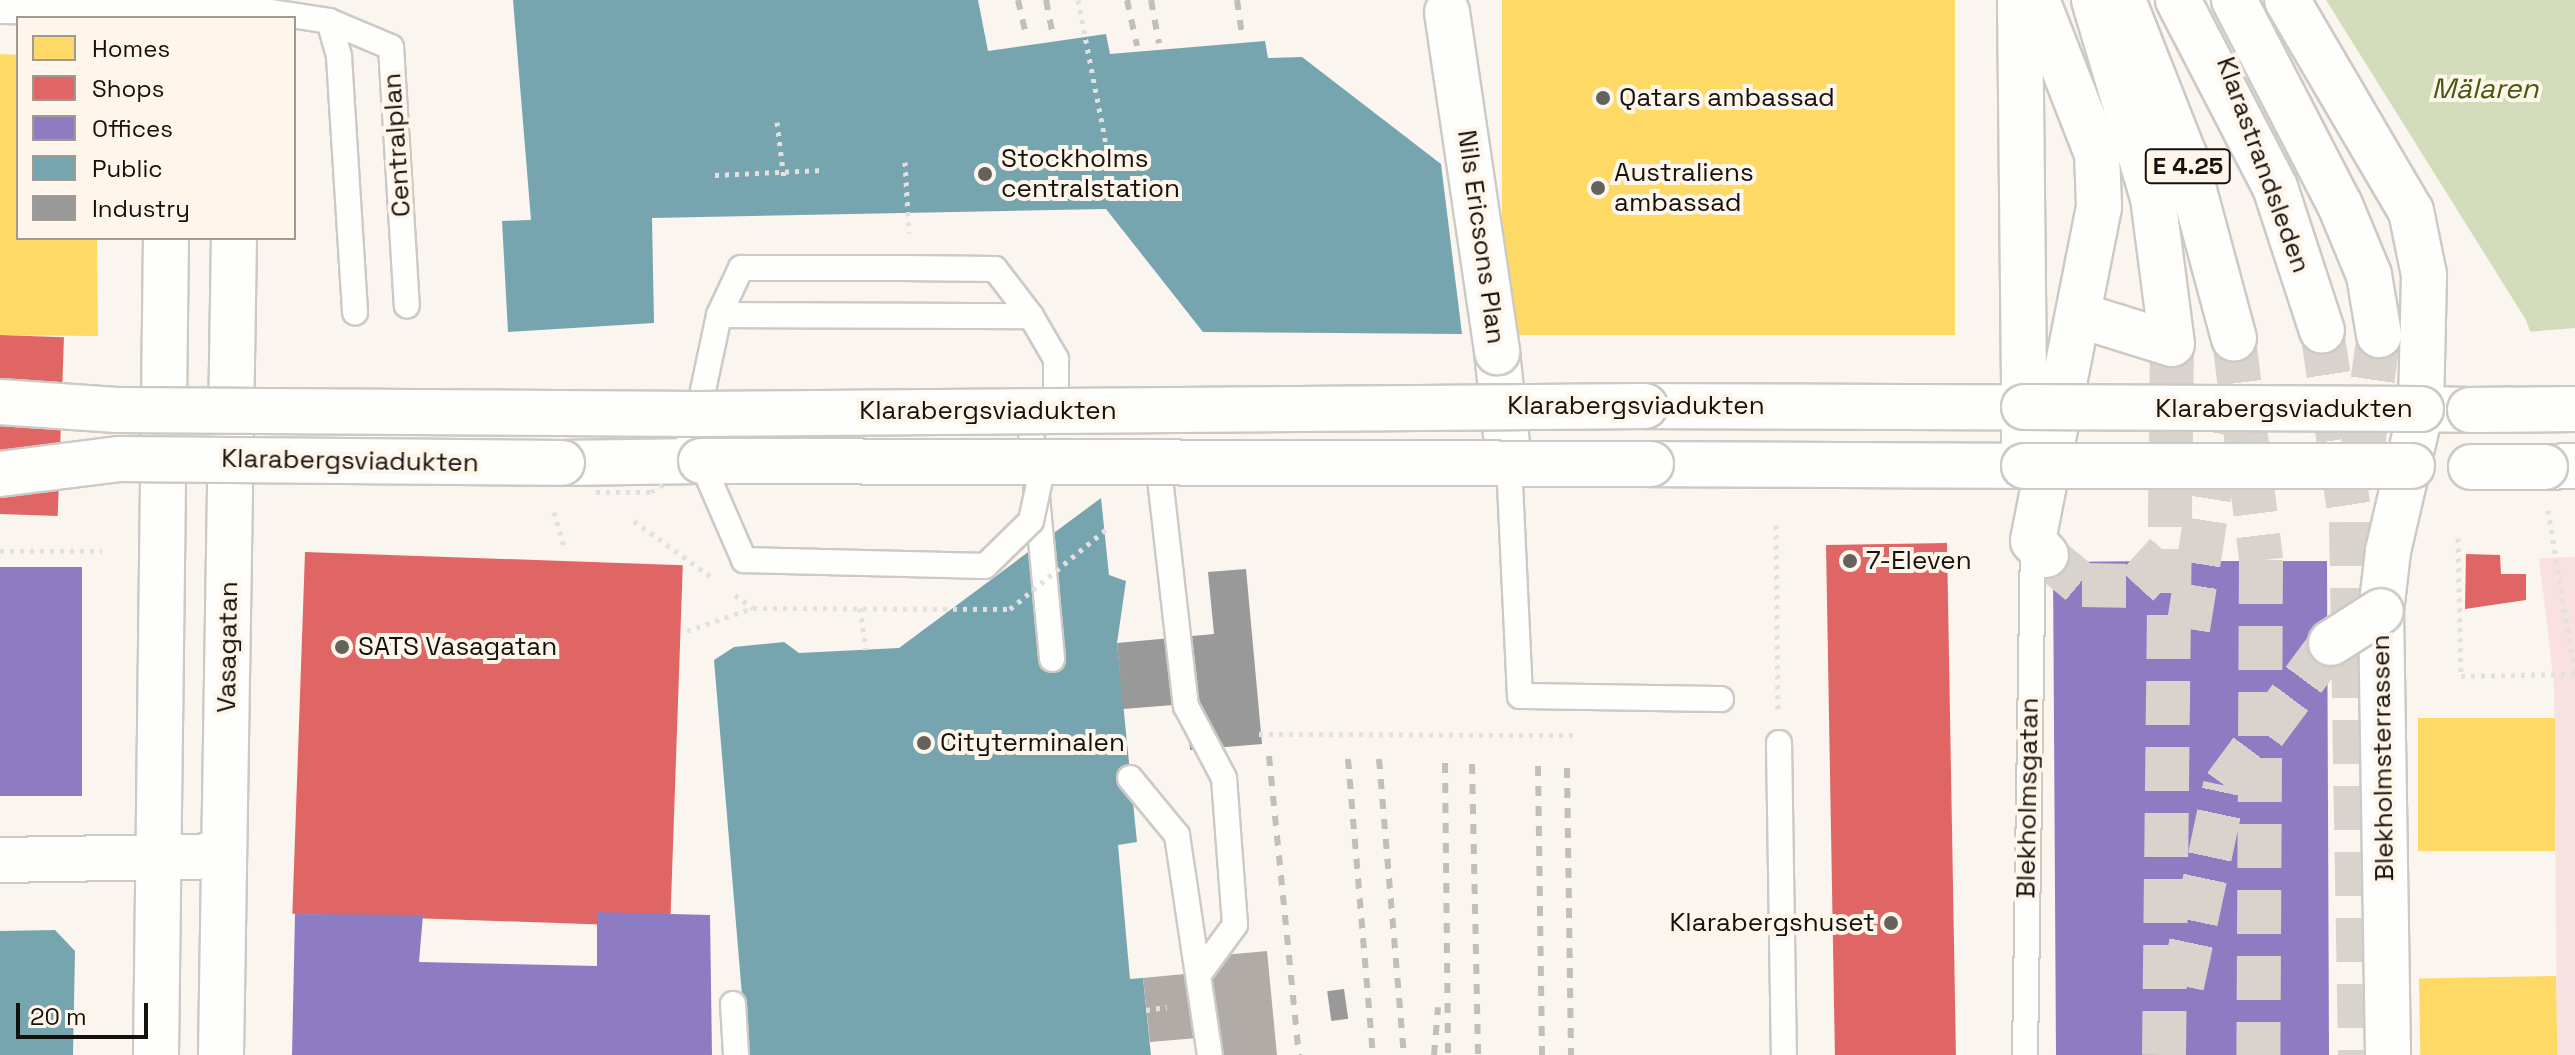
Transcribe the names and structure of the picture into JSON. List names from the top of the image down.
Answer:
{
  "streets": {
    "main road": [
      "Klarastrandsleden",
      "E 4.25",
      "Nils Ericsons Plan",
      "Klarabergsviadukten",
      "Vasagatan",
      "Blekholmsterrassen"
    ],
    "lane": ["Centralplan", "Blekholmsgatan"]
  },
  "crossings": [
    ["Klarastrandsleden", "E 4.25"],
    ["Nils Ericsons Plan", "Klarabergsviadukten"],
    ["Klarabergsviadukten", "Blekholmsterrassen"]
  ],
  "water": ["Mälaren"],
  "places": [
    "Qatars ambassad",
    "Stockholms centralstation",
    "Australiens ambassad",
    "7-Eleven",
    "SATS Vasagatan",
    "Cityterminalen",
    "Klarabergshuset"
  ],
  "legend": [
    "Homes",
    "Shops",
    "Offices",
    "Public",
    "Industry"
  ],
  "scale_bar": "20 m"
}
